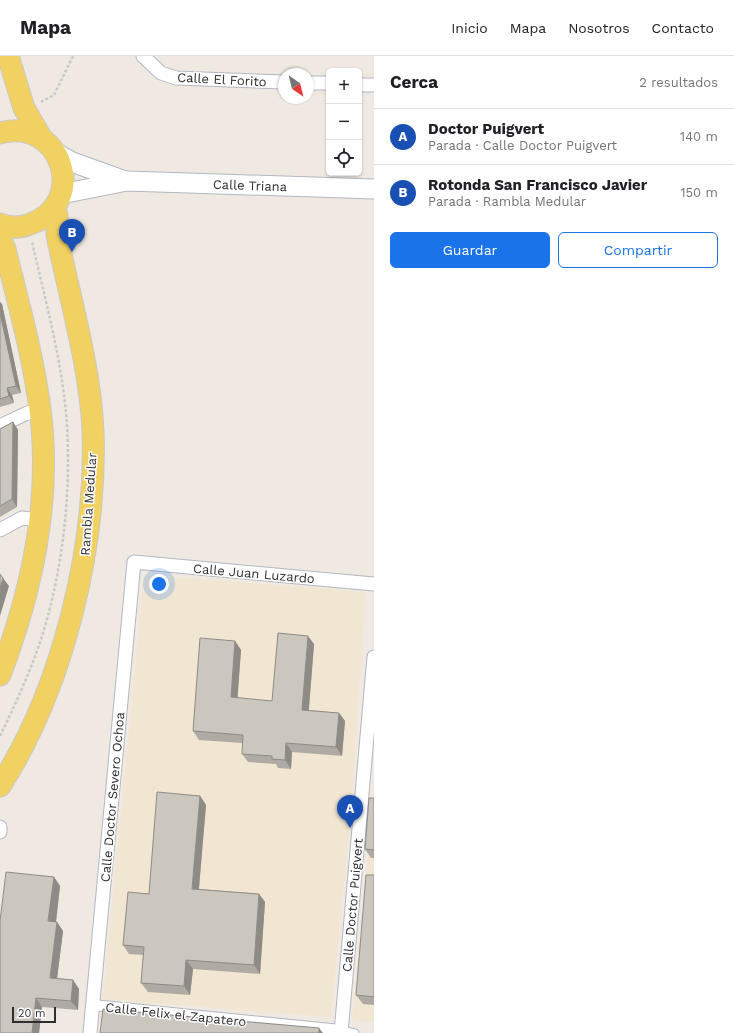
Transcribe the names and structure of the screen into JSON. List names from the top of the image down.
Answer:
{
  "streets": {
    "main road": ["Calle Triana", "Rambla Medular"],
    "street": [
      "Calle El Forito",
      "Calle Juan Luzardo",
      "Calle Doctor Severo Ochoa",
      "Calle Doctor Puigvert",
      "Calle Felix el Zapatero"
    ]
  },
  "crossings": [
    ["Calle Triana", "Rambla Medular"],
    ["Calle Juan Luzardo", "Calle Doctor Severo Ochoa"],
    ["Calle Doctor Severo Ochoa", "Calle Felix el Zapatero"],
    ["Calle Doctor Puigvert", "Calle Felix el Zapatero"]
  ],
  "scale_bar": "20 m",
  "north": "bottom right",
  "page": {
    "header": "Mapa",
    "nav": [
      "Inicio",
      "Mapa",
      "Nosotros",
      "Contacto"
    ],
    "heading": ["Cerca", "2 resultados"],
    "map_buttons": ["+", "−"],
    "list": [
      {
        "mark": "A",
        "name": "Doctor Puigvert",
        "note": "Parada · Calle Doctor Puigvert",
        "value": "140 m"
      },
      {
        "mark": "B",
        "name": "Rotonda San Francisco Javier",
        "note": "Parada · Rambla Medular",
        "value": "150 m"
      }
    ],
    "pins": ["B", "A"],
    "buttons": ["Guardar", "Compartir"],
    "scale": "20 m"
  }
}
